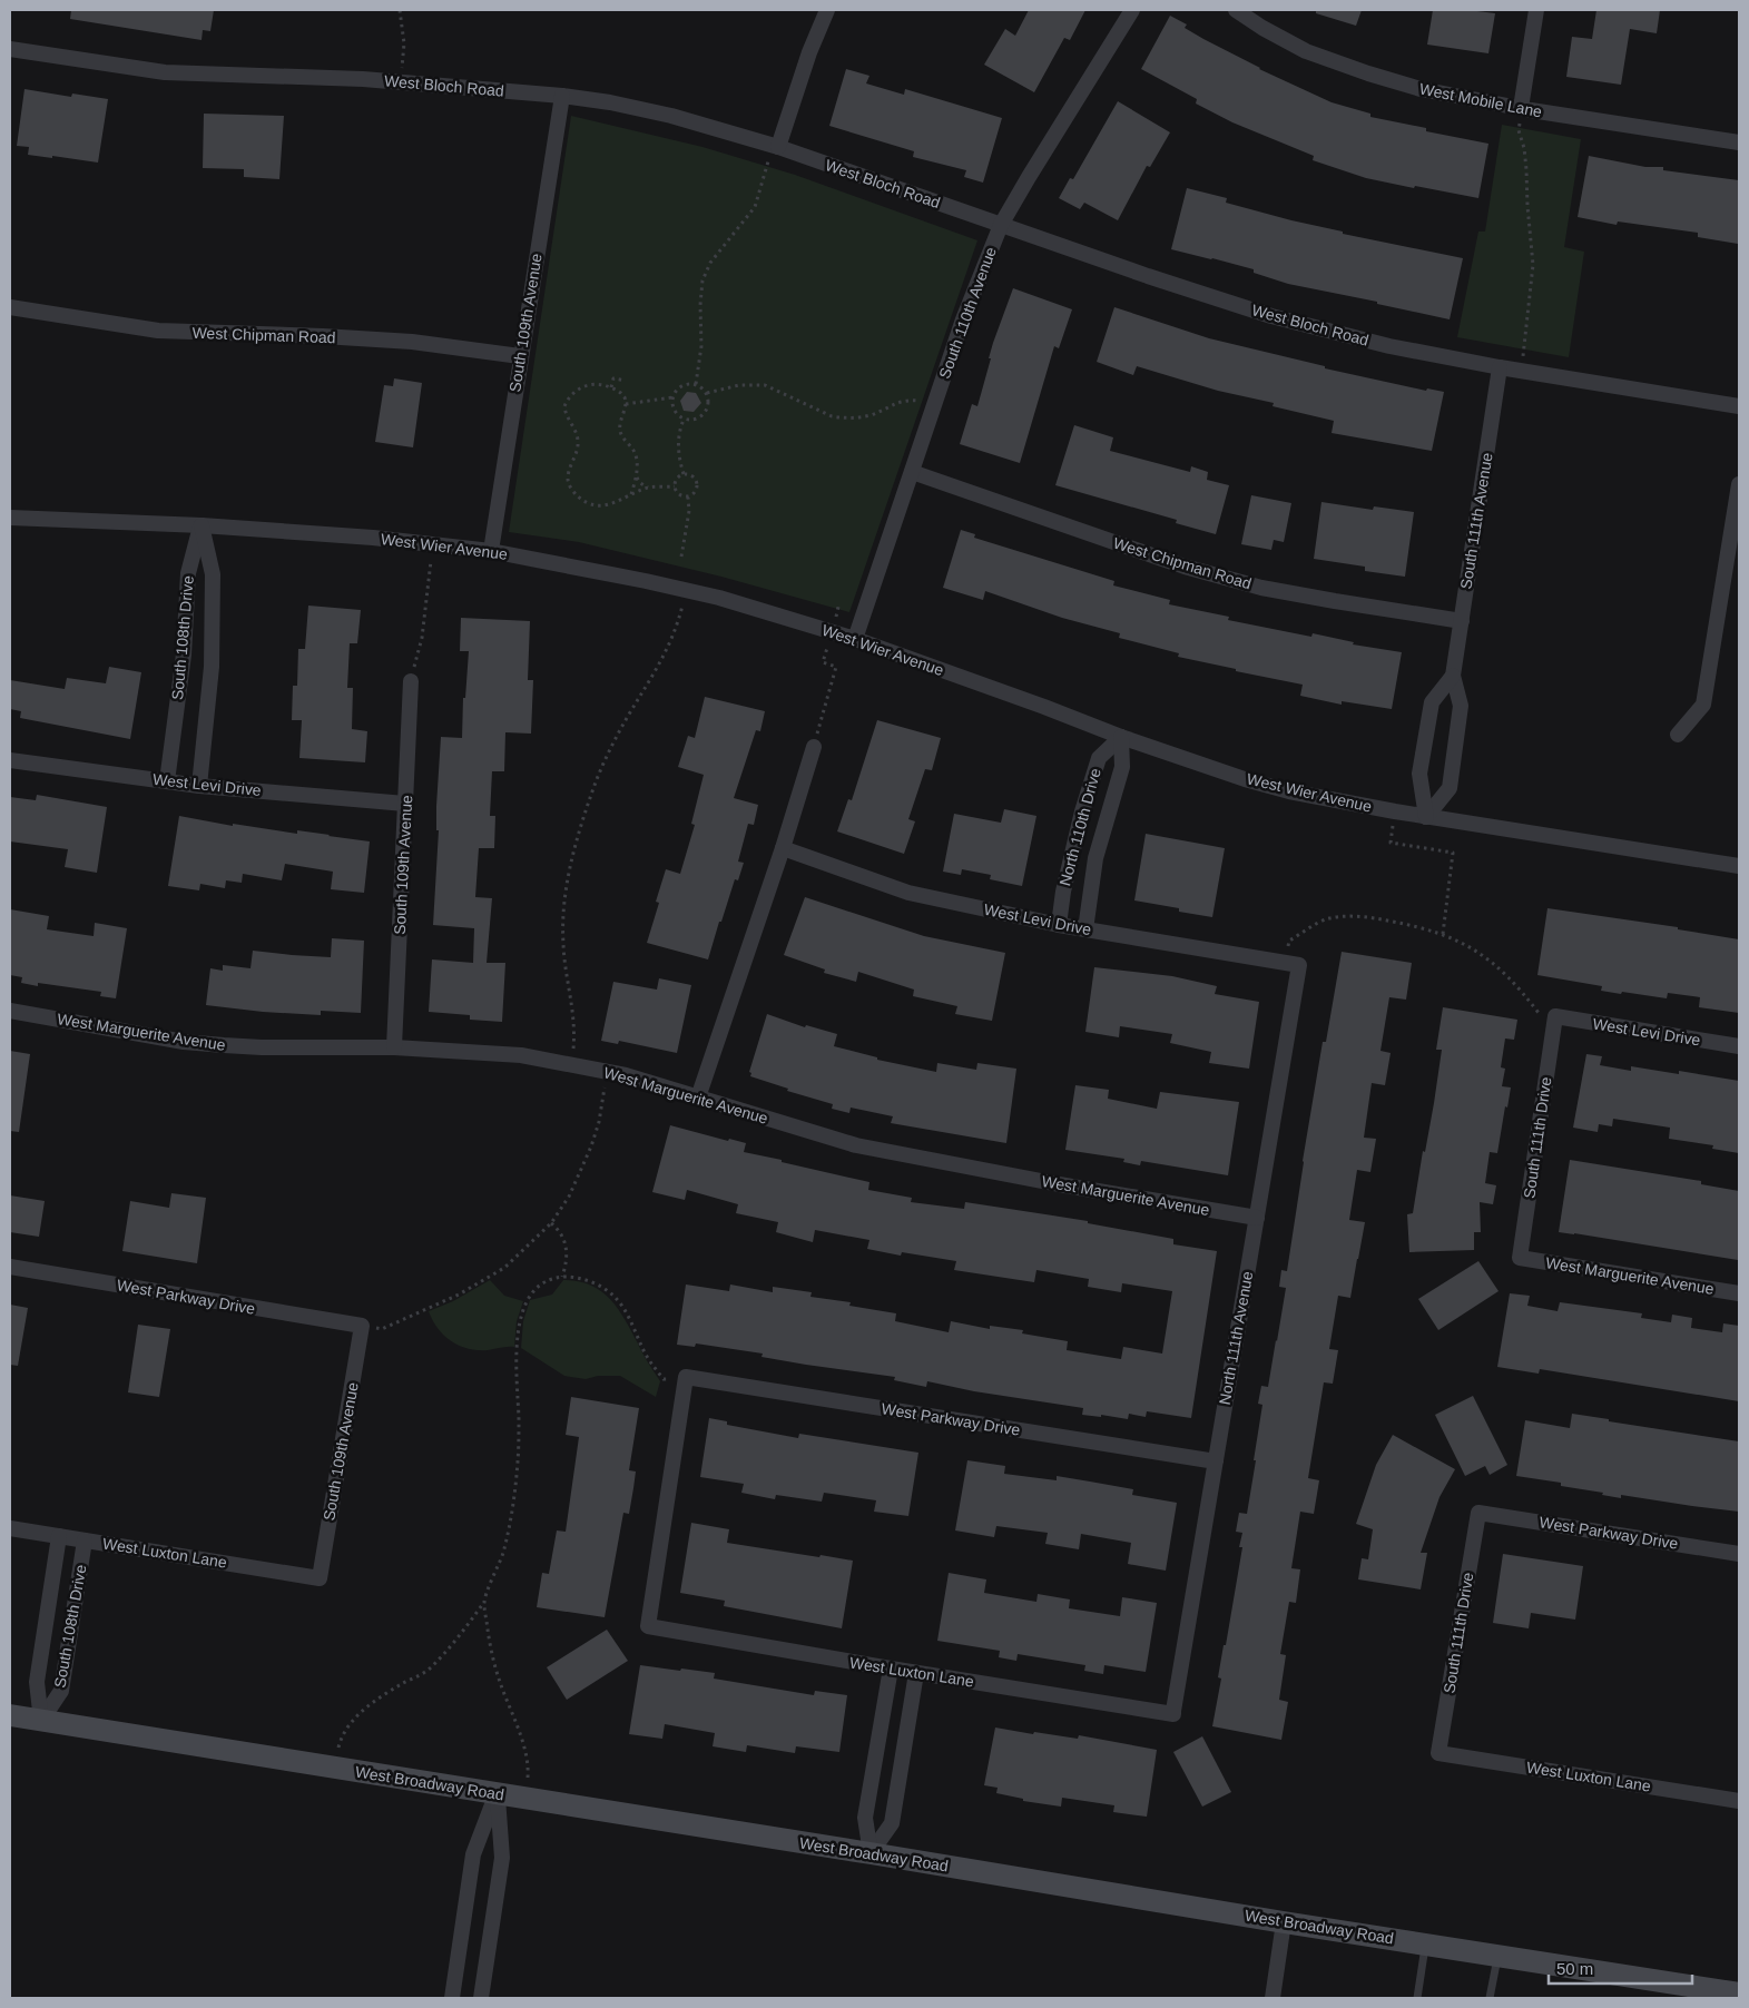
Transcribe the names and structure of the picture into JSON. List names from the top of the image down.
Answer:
{
  "streets": {
    "main road": ["West Broadway Road"],
    "street": [
      "West Bloch Road",
      "West Mobile Lane",
      "South 110th Avenue",
      "South 109th Avenue",
      "West Chipman Road",
      "South 111th Avenue",
      "West Wier Avenue",
      "South 108th Drive",
      "West Levi Drive",
      "North 110th Drive",
      "West Marguerite Avenue",
      "South 111th Drive",
      "West Parkway Drive",
      "North 111th Avenue",
      "West Luxton Lane"
    ]
  },
  "crossings": [
    ["West Bloch Road", "South 110th Avenue"],
    ["West Bloch Road", "South 109th Avenue"],
    ["West Bloch Road", "South 111th Avenue"],
    ["South 110th Avenue", "West Chipman Road"],
    ["South 110th Avenue", "West Wier Avenue"],
    ["South 109th Avenue", "West Chipman Road"],
    ["South 109th Avenue", "West Wier Avenue"],
    ["South 109th Avenue", "West Levi Drive"],
    ["South 109th Avenue", "West Marguerite Avenue"],
    ["South 109th Avenue", "West Parkway Drive"],
    ["South 109th Avenue", "West Luxton Lane"],
    ["West Chipman Road", "South 111th Avenue"],
    ["South 111th Avenue", "West Wier Avenue"],
    ["West Wier Avenue", "South 108th Drive"],
    ["West Wier Avenue", "North 110th Drive"],
    ["South 108th Drive", "West Levi Drive"],
    ["South 108th Drive", "West Luxton Lane"],
    ["South 108th Drive", "West Broadway Road"],
    ["West Levi Drive", "North 110th Drive"],
    ["West Levi Drive", "South 111th Drive"],
    ["West Levi Drive", "North 111th Avenue"],
    ["West Marguerite Avenue", "South 111th Drive"],
    ["West Marguerite Avenue", "North 111th Avenue"],
    ["South 111th Drive", "West Parkway Drive"],
    ["South 111th Drive", "West Luxton Lane"],
    ["West Parkway Drive", "North 111th Avenue"],
    ["West Parkway Drive", "West Luxton Lane"],
    ["North 111th Avenue", "West Luxton Lane"]
  ],
  "scale_bar": "50 m"
}
